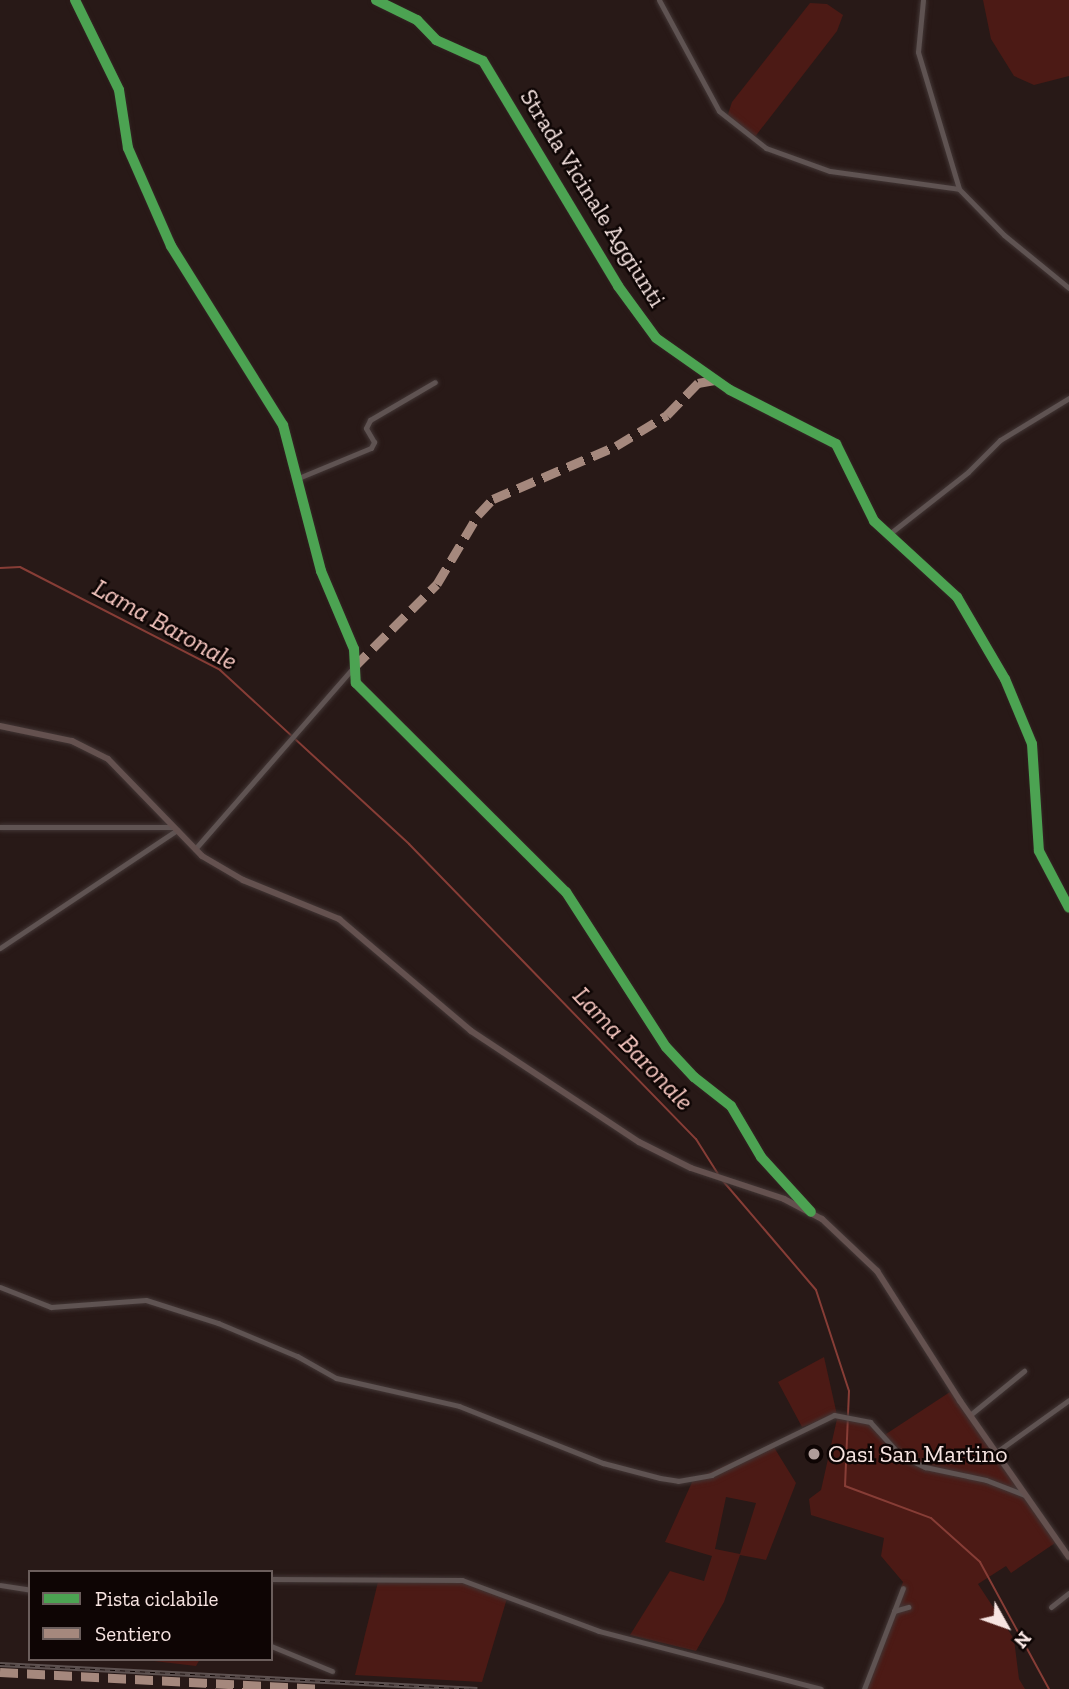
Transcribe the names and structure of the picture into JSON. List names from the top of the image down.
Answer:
{
  "streets": {
    "street": ["Strada Vicinale Aggiunti"]
  },
  "water": ["Lama Baronale"],
  "places": ["Oasi San Martino"],
  "legend": ["Pista ciclabile", "Sentiero"],
  "north": "bottom right"
}
